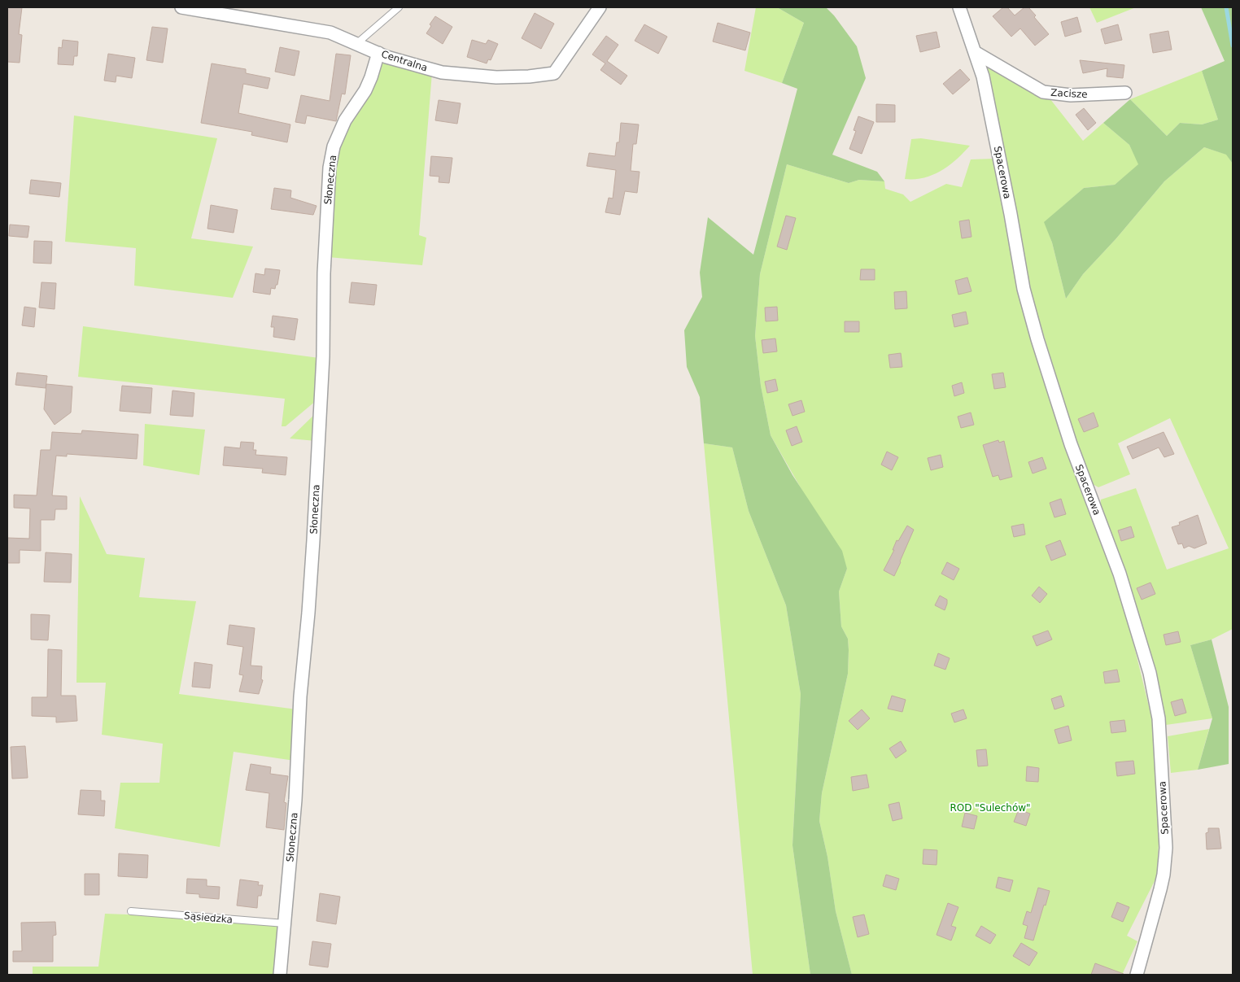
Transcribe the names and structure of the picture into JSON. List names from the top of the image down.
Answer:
{
  "streets": {
    "street": [
      "Centralna",
      "Zacisze",
      "Spacerowa",
      "Słoneczna"
    ],
    "lane": ["Sąsiedzka"]
  },
  "crossings": [
    ["Centralna", "Słoneczna"],
    ["Zacisze", "Spacerowa"],
    ["Słoneczna", "Sąsiedzka"]
  ],
  "parks": ["ROD \"Sulechów\""]
}
